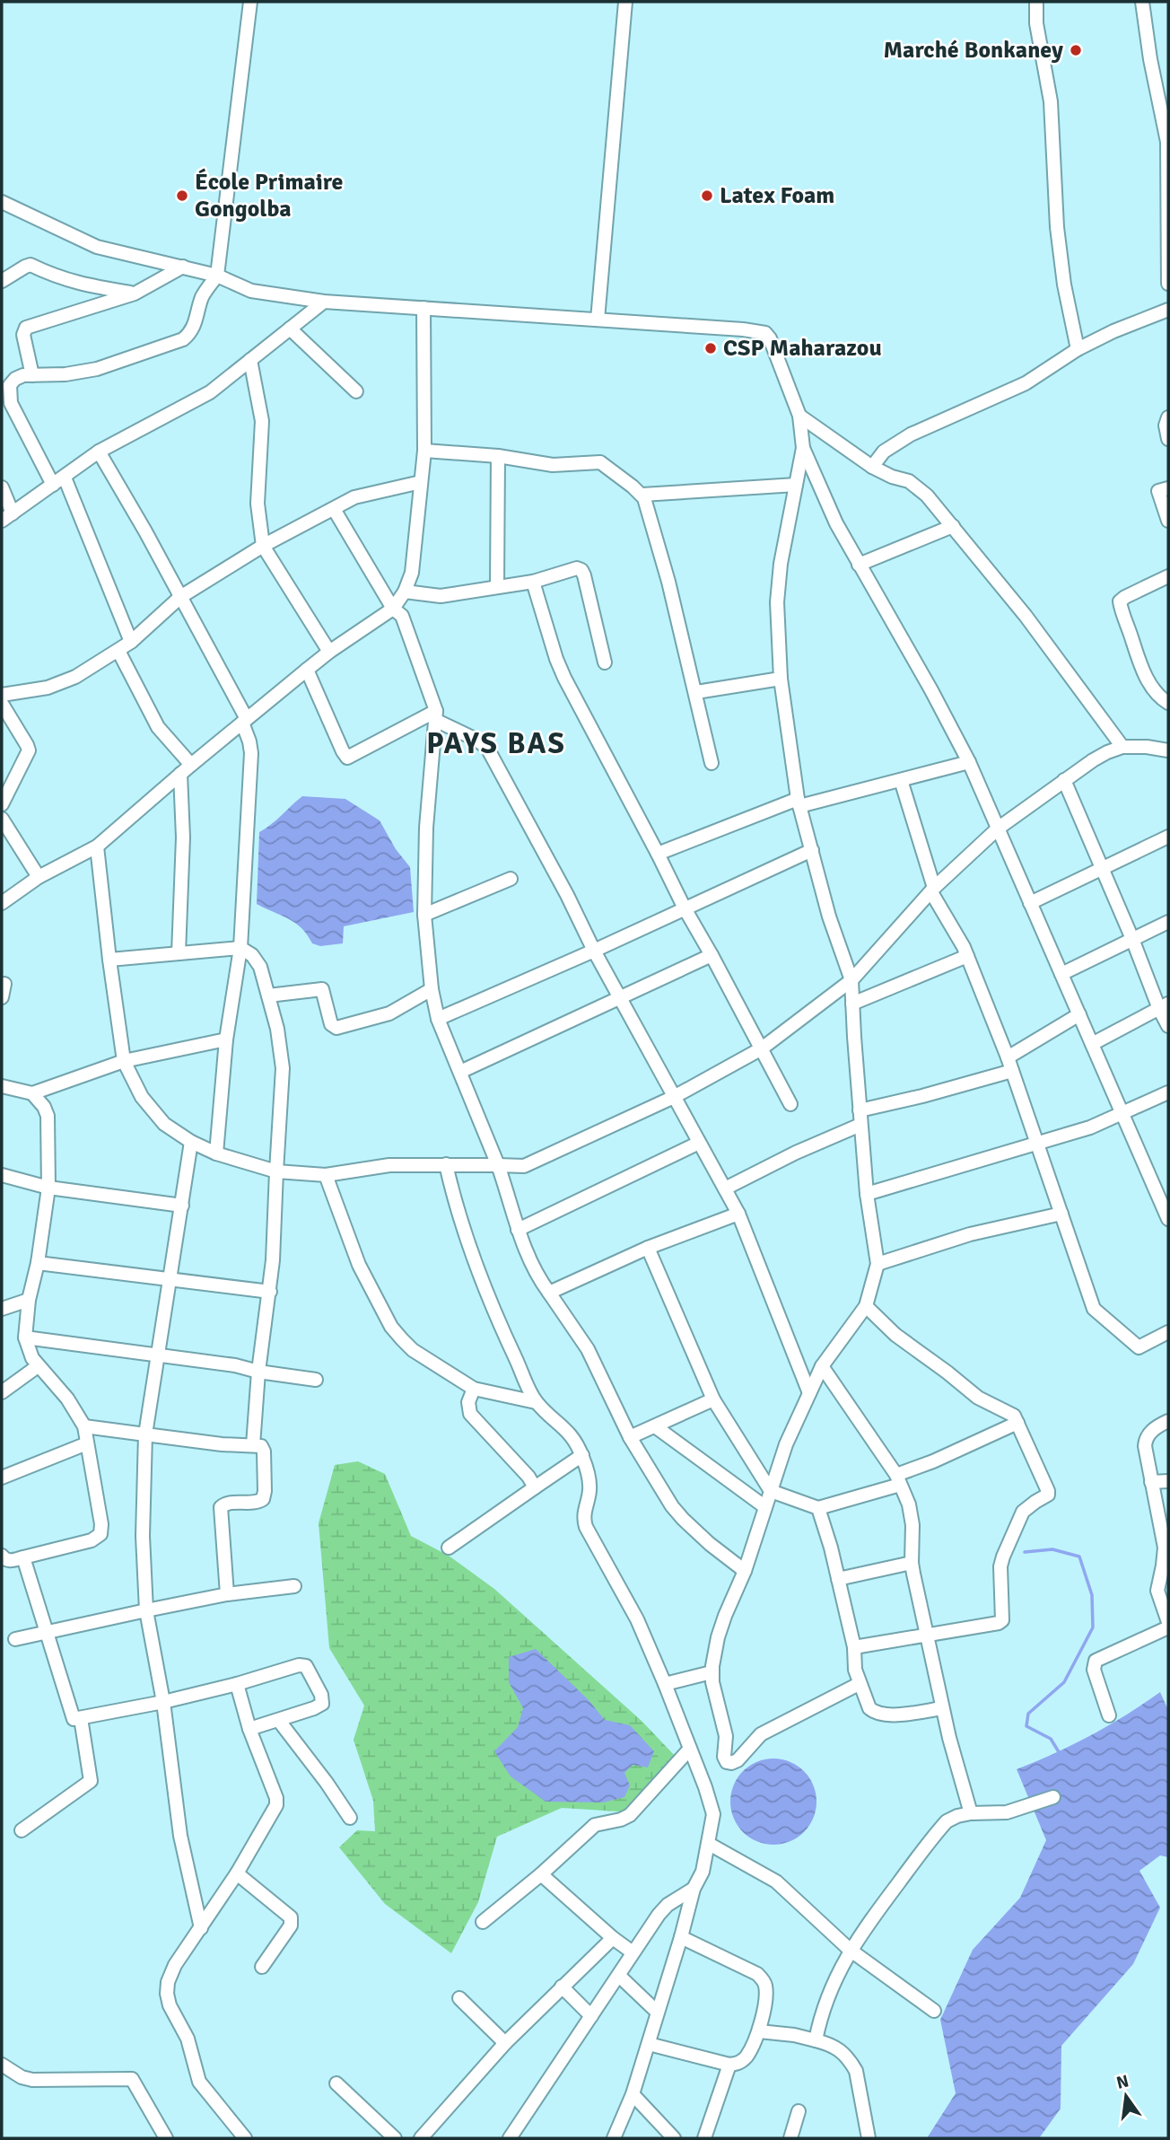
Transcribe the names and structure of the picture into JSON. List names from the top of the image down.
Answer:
{
  "districts": ["PAYS BAS"],
  "places": [
    "Marché Bonkaney",
    "École Primaire Gongolba",
    "Latex Foam",
    "CSP Maharazou"
  ],
  "north": "top"
}
